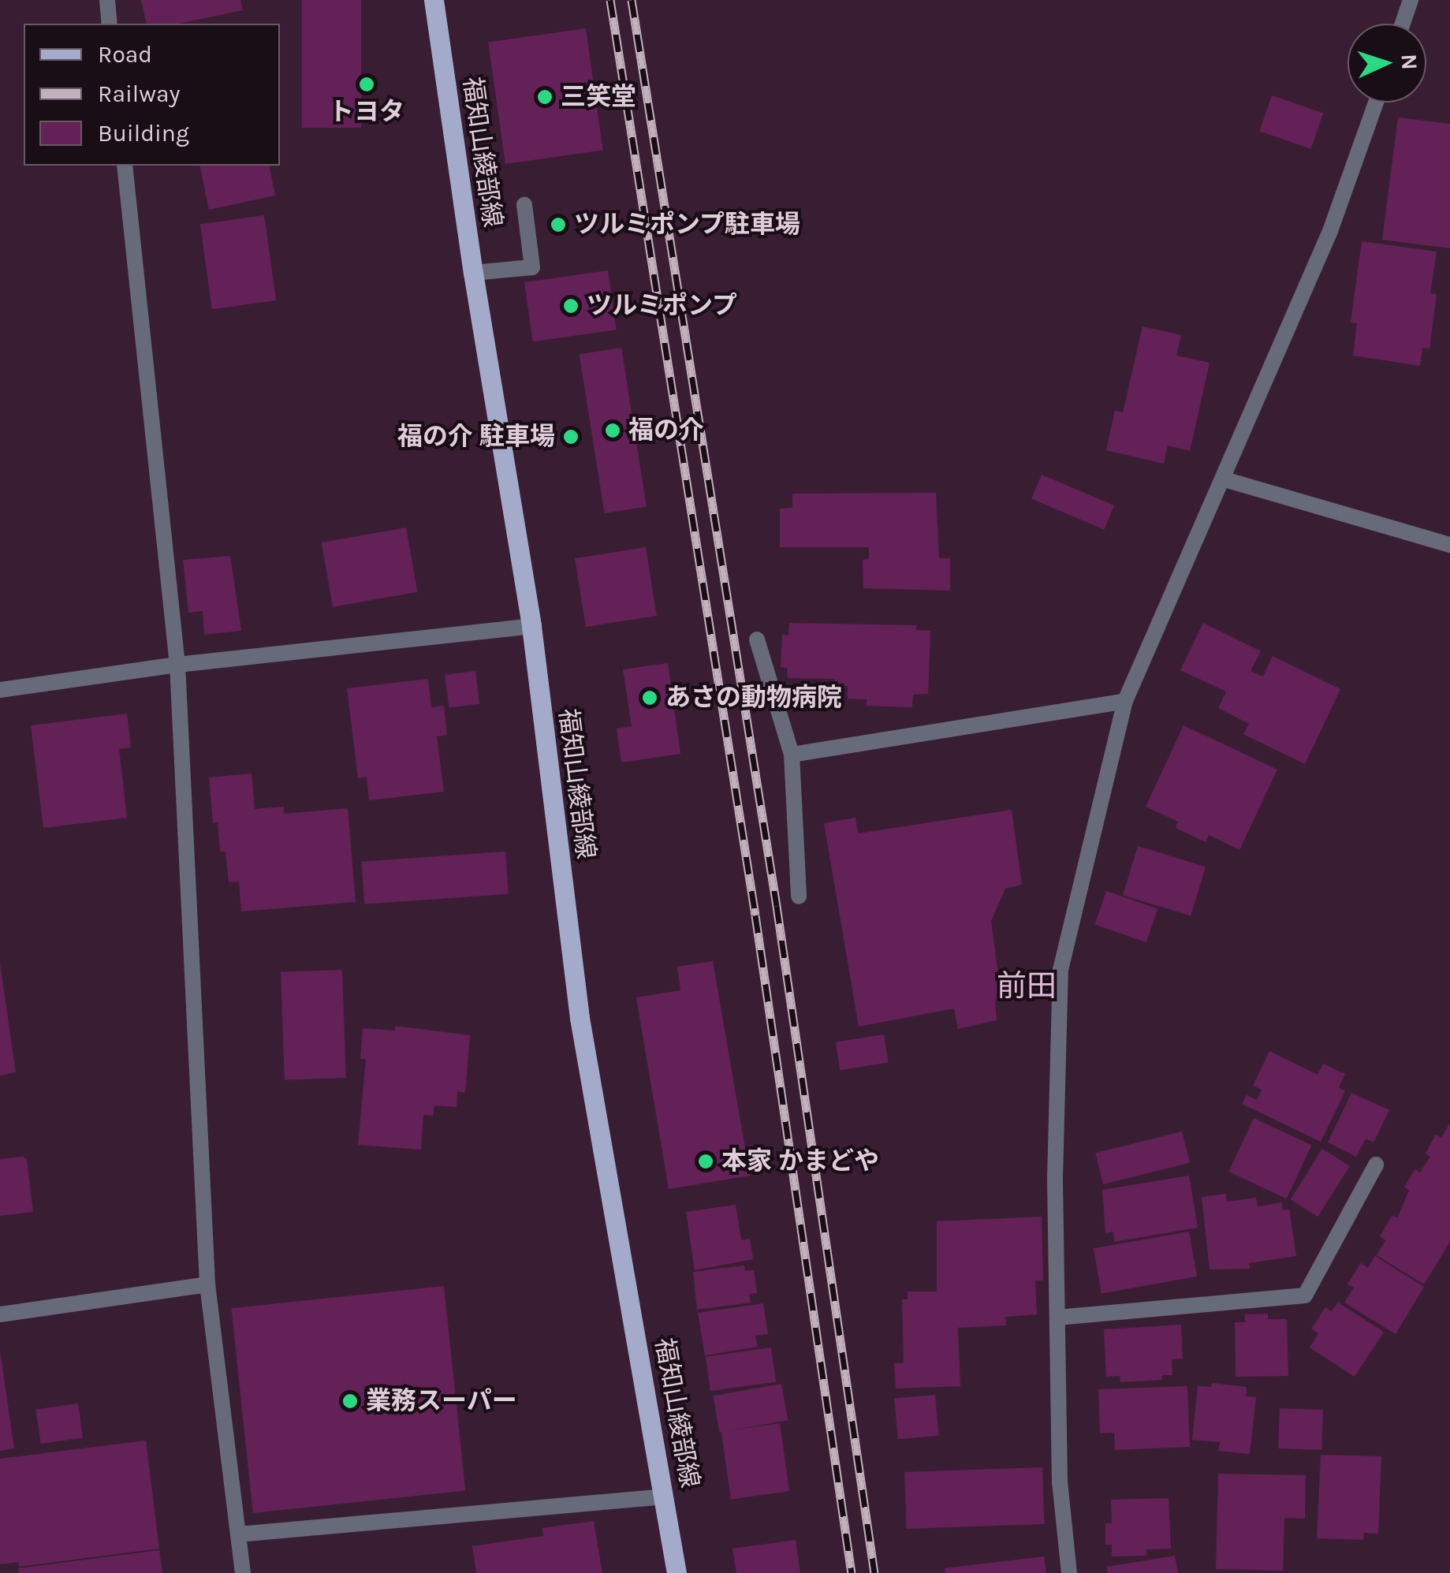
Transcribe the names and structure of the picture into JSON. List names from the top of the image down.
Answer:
{
  "streets": {
    "main road": ["福知山綾部線"]
  },
  "districts": ["前田"],
  "places": [
    "トヨタ",
    "三笑堂",
    "ツルミポンプ駐車場",
    "ツルミポンプ",
    "福の介",
    "福の介 駐車場",
    "あさの動物病院",
    "本家 かまどや",
    "業務スーパー"
  ],
  "legend": ["Road", "Railway", "Building"],
  "north": "right"
}
